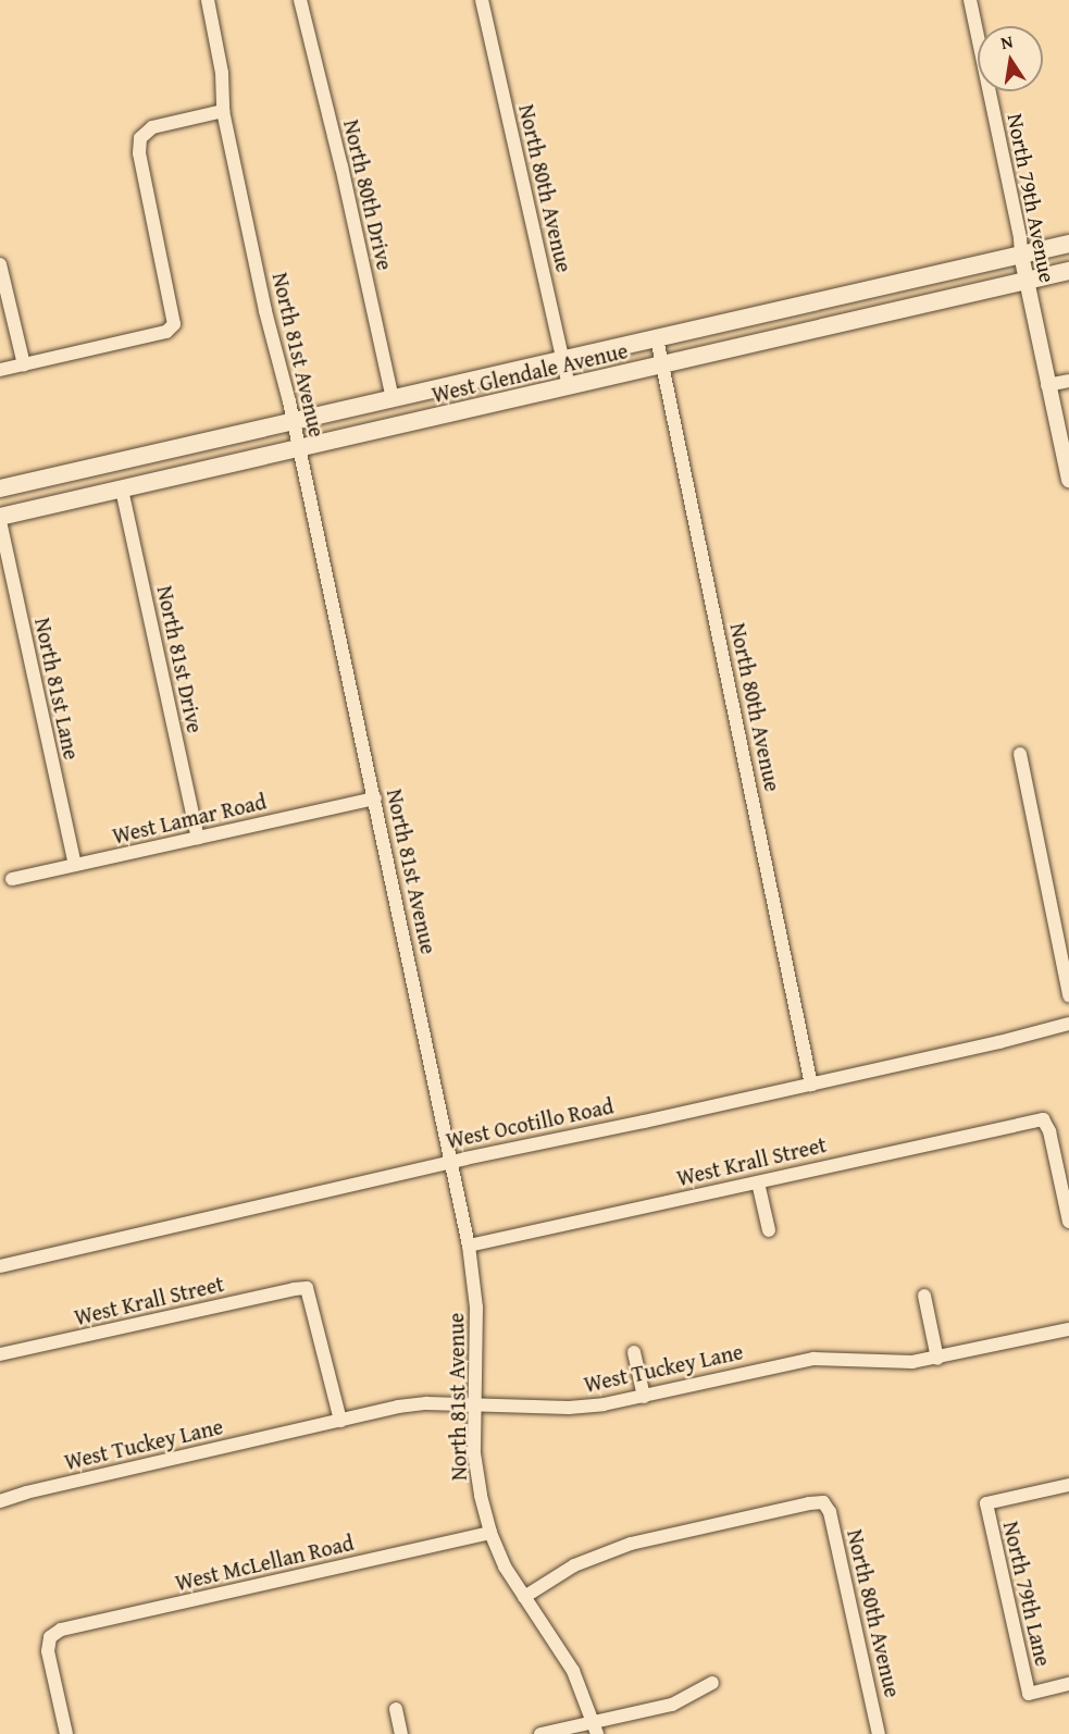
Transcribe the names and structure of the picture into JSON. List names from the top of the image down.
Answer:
{
  "streets": {
    "main road": ["West Glendale Avenue"],
    "street": [
      "North 80th Avenue",
      "North 80th Drive",
      "North 79th Avenue",
      "North 81st Avenue",
      "North 81st Drive",
      "North 81st Lane",
      "West Lamar Road",
      "West Ocotillo Road",
      "West Krall Street",
      "West Tuckey Lane",
      "West McLellan Road",
      "North 79th Lane"
    ]
  },
  "crossings": [
    ["North 80th Avenue", "North 81st Avenue"],
    ["North 80th Avenue", "West Glendale Avenue"],
    ["North 80th Avenue", "West Ocotillo Road"],
    ["North 80th Drive", "West Glendale Avenue"],
    ["North 79th Avenue", "West Glendale Avenue"],
    ["North 81st Avenue", "West Glendale Avenue"],
    ["North 81st Avenue", "West Lamar Road"],
    ["North 81st Avenue", "West Ocotillo Road"],
    ["North 81st Avenue", "West Krall Street"],
    ["North 81st Avenue", "West Tuckey Lane"],
    ["North 81st Avenue", "West McLellan Road"],
    ["West Glendale Avenue", "North 81st Drive"],
    ["West Glendale Avenue", "North 81st Lane"],
    ["North 81st Drive", "West Lamar Road"],
    ["North 81st Lane", "West Lamar Road"],
    ["West Krall Street", "West Tuckey Lane"]
  ],
  "north": "top"
}
